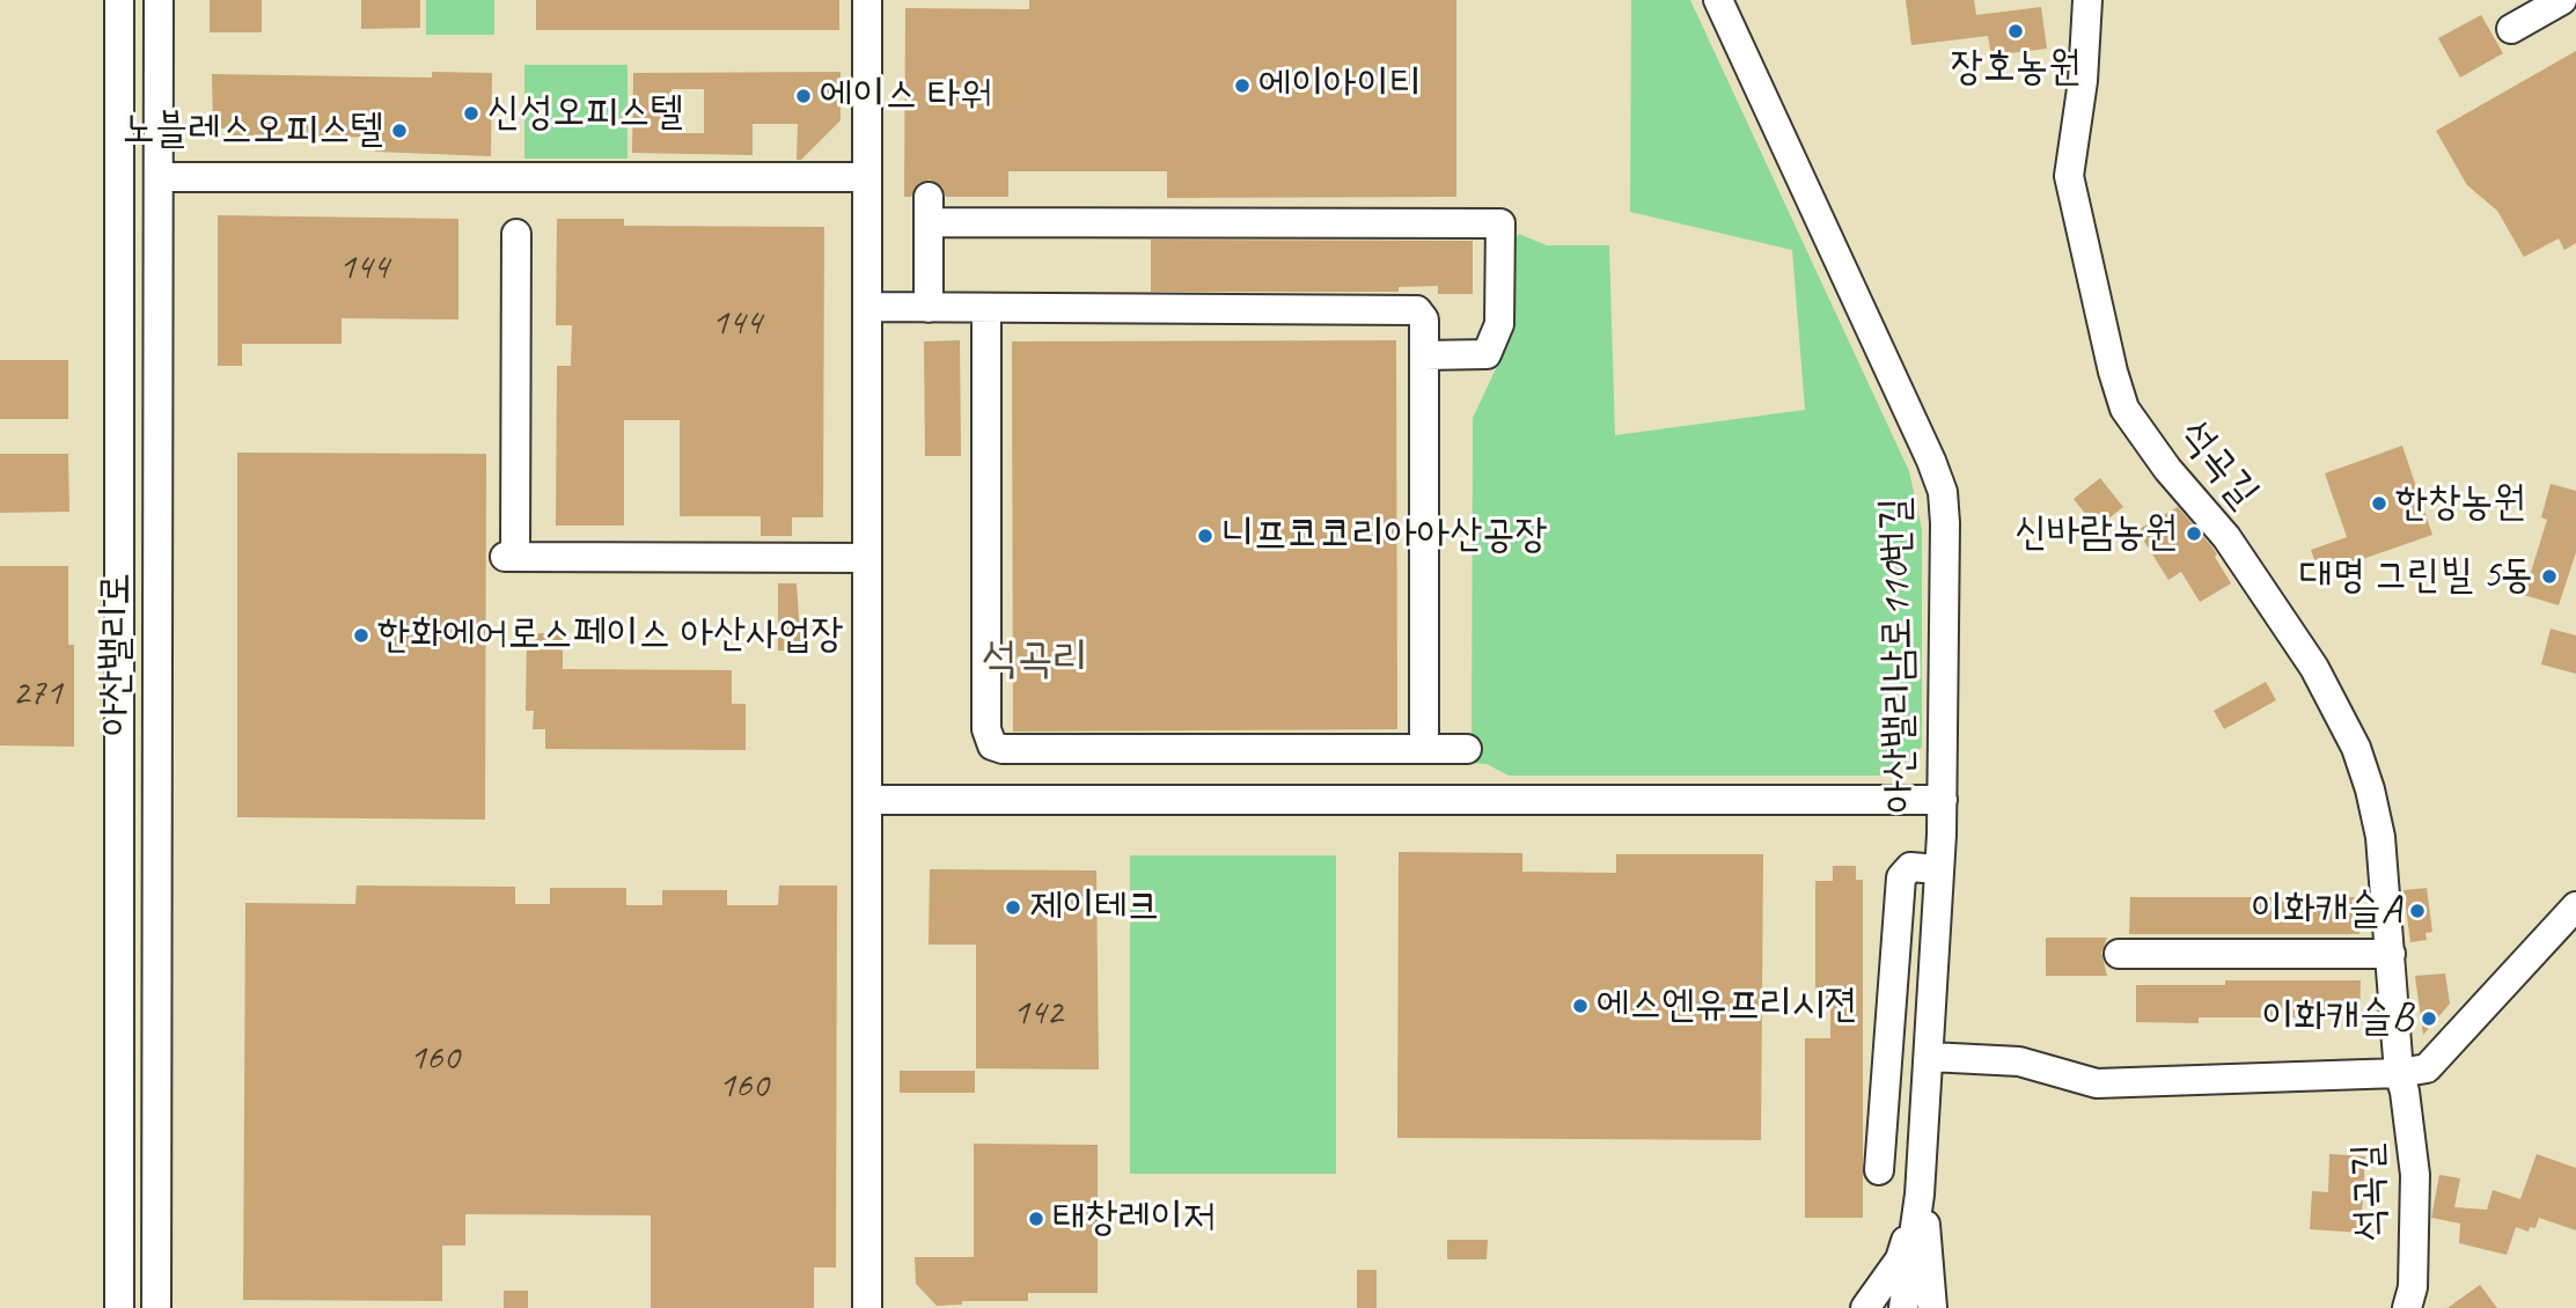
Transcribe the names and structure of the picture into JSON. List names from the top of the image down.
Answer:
{
  "streets": {
    "street": ["석곡길", "아산밸리로", "아산밸리남로110번길"]
  },
  "districts": ["석곡리"],
  "places": [
    "장호농원",
    "에이아이티",
    "에이스 타워",
    "신성오피스텔",
    "노블레스오피스텔",
    "한창농원",
    "신바람농원",
    "니프코코리아아산공장",
    "대명 그린빌 5동",
    "한화에어로스페이스 아산사업장",
    "제이테크",
    "이화캐슬A",
    "에스엔유프리시젼",
    "이화캐슬B",
    "태창레이저"
  ],
  "house_numbers": [
    "144",
    "144",
    "271",
    "142",
    "160",
    "160"
  ]
}
